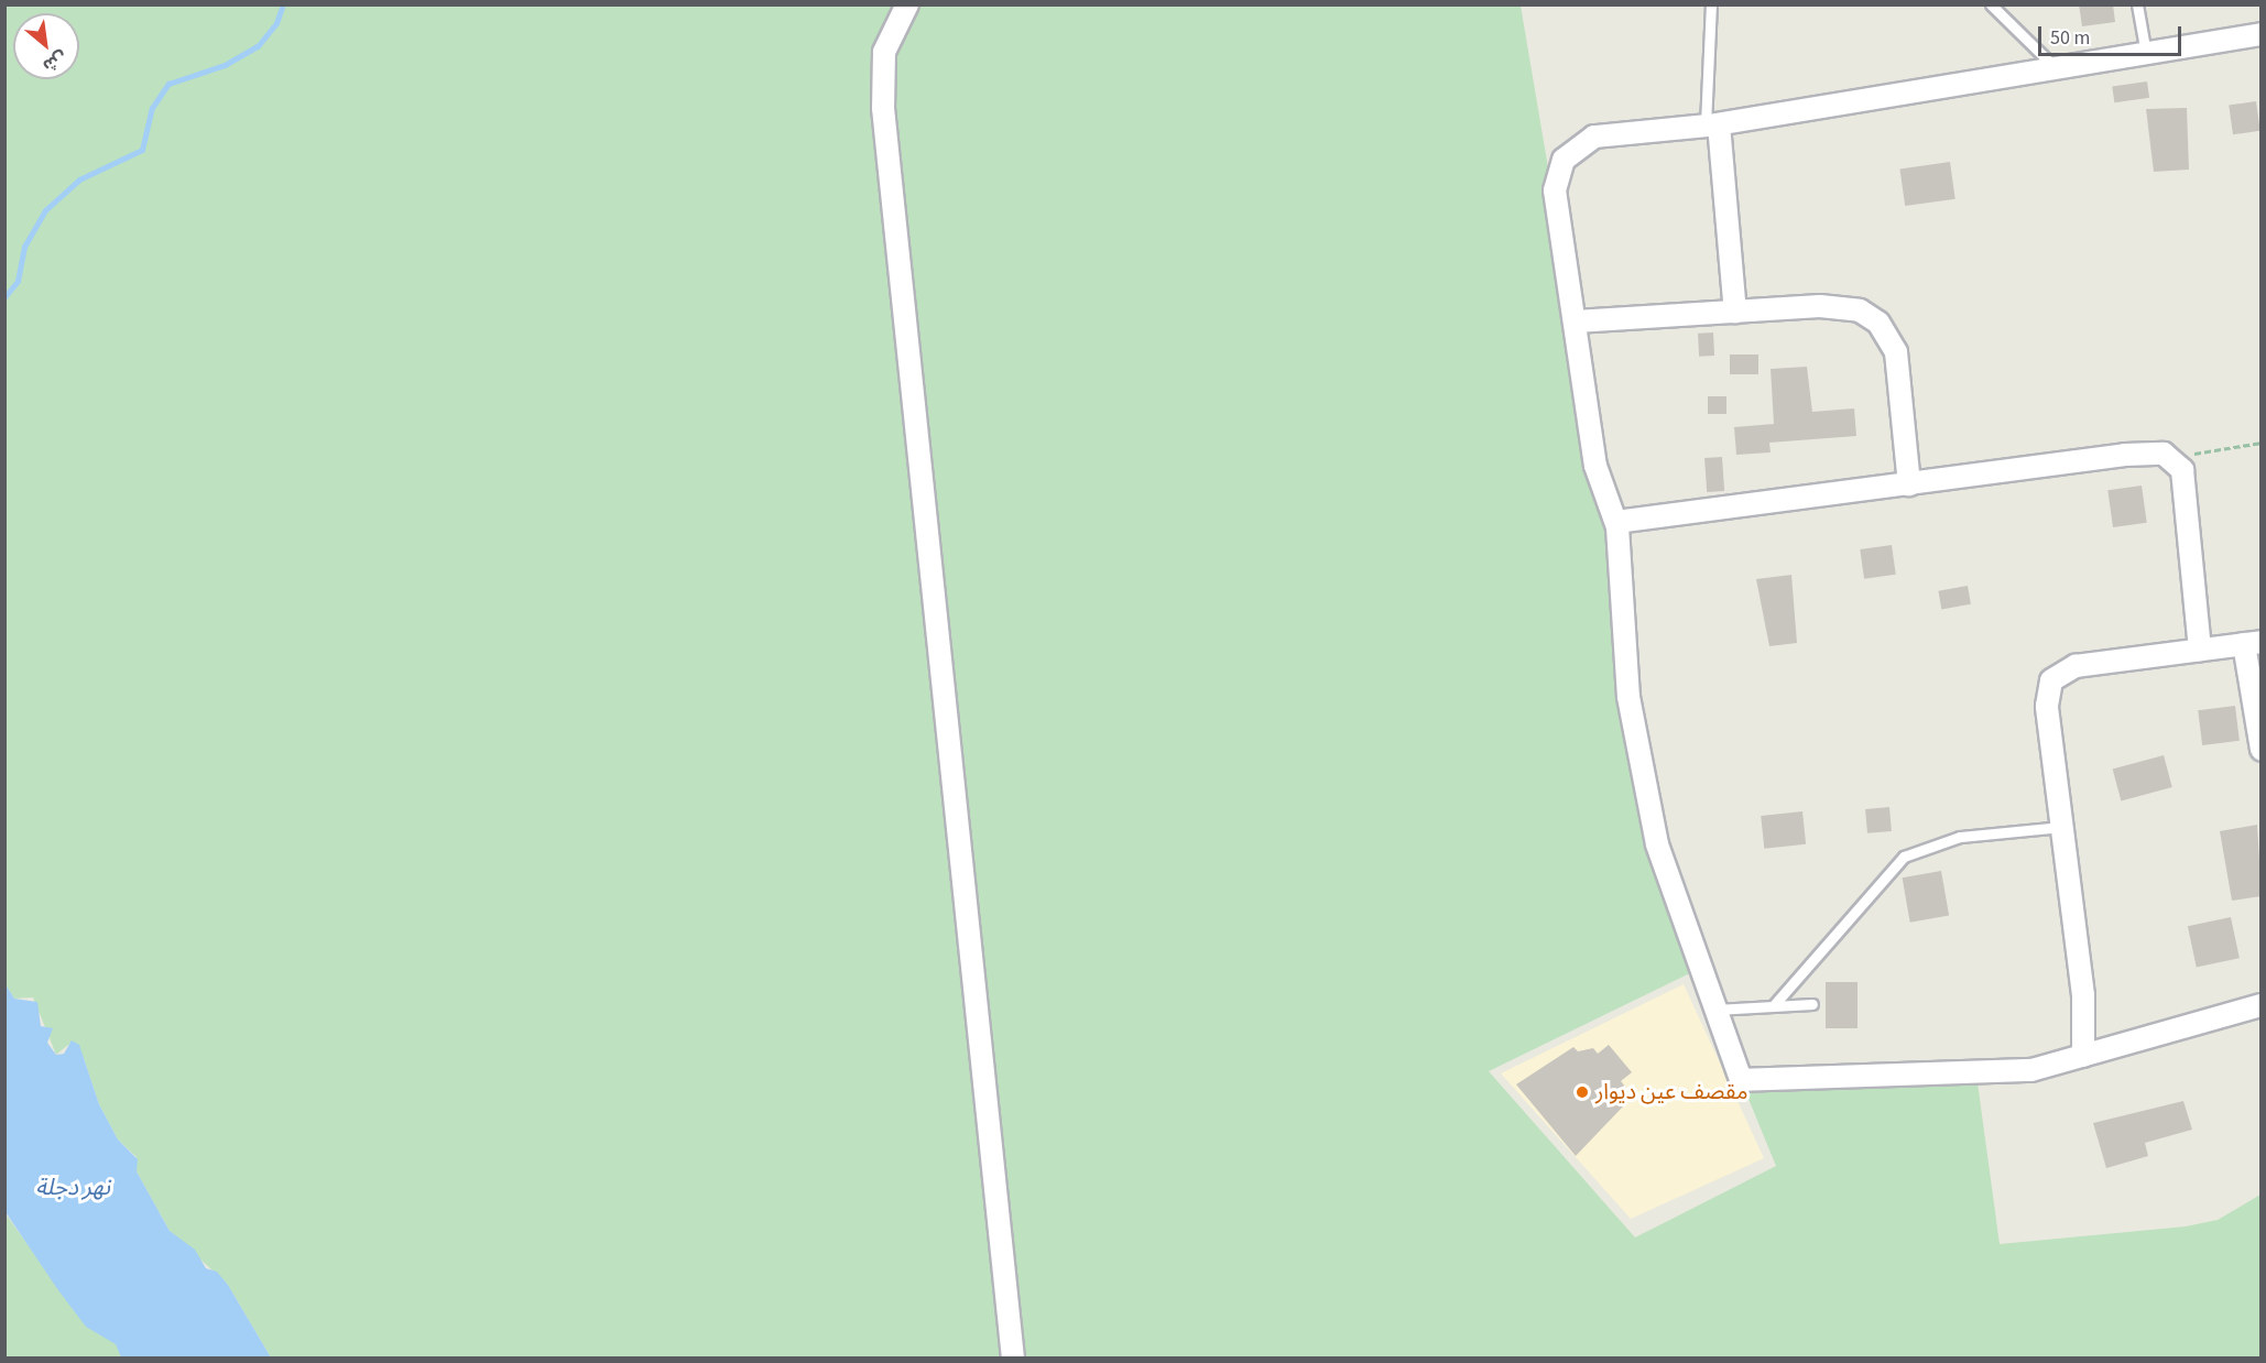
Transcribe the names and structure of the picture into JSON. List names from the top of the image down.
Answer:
{
  "water": ["نهر دجلة"],
  "places": ["مقصف عين ديوار"],
  "scale_bar": "50 m",
  "north": "bottom right"
}
